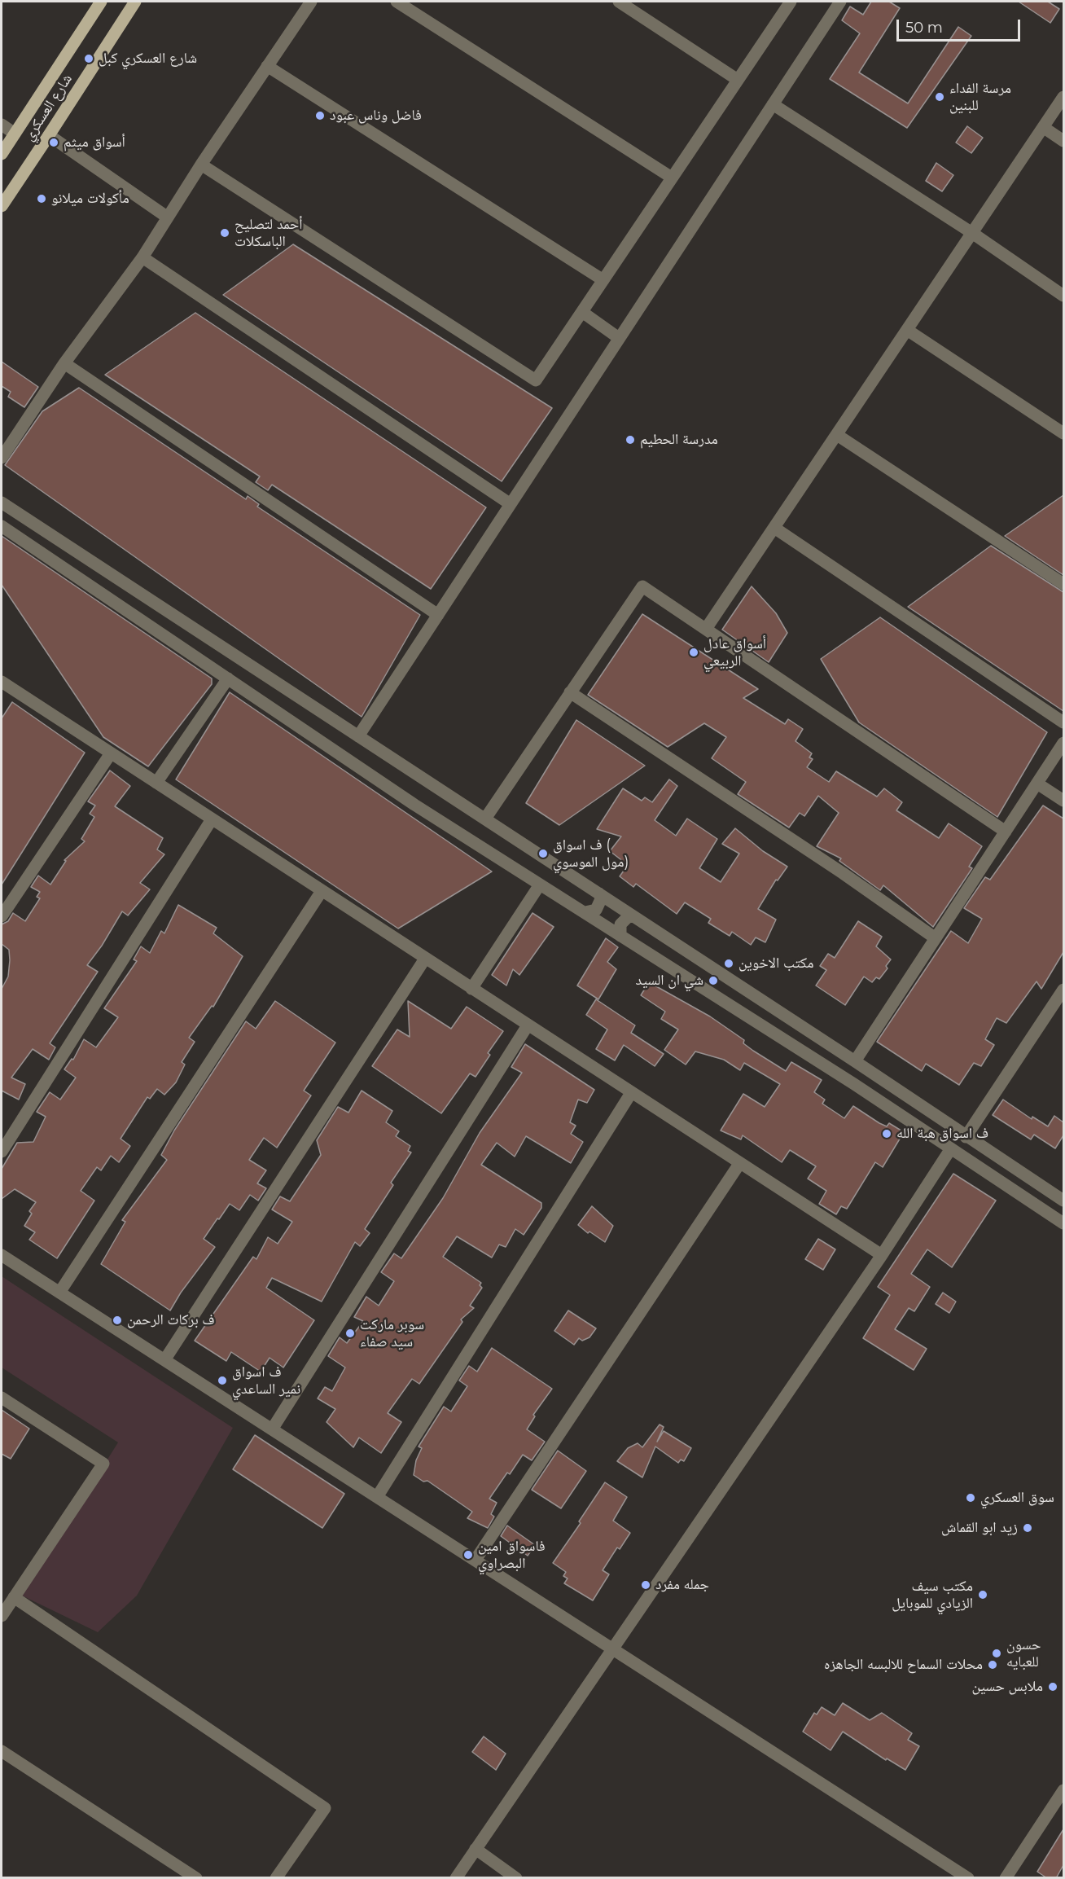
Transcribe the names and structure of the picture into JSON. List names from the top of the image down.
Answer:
{
  "streets": {
    "main road": ["شارع العسكري"]
  },
  "places": [
    "شارع العسكري كبل",
    "مرسة الفداء للبنين",
    "فاضل وناس عبود",
    "أسواق ميثم",
    "مأكولات ميلانو",
    "أحمد لتصليح الباسكلات",
    "مدرسة الحطيم",
    "أسواق عادل الربيعي",
    "ف اسواق ( مول الموسوي)",
    "مكتب الاخوين",
    "شي ان السيد",
    "ف اسواق هبة الله",
    "ف بركات الرحمن",
    "سوبر ماركت سيد صفاء",
    "ف اسواق نمير الساعدي",
    "سوق العسكري",
    "زيد ابو القماش",
    "فاسواق امين البصراوي",
    "جمله مفرد",
    "مكتب سيف الزيادي للموبايل",
    "حسون للعبايه",
    "محلات السماح للالبسه الجاهزه",
    "ملابس حسين"
  ],
  "scale_bar": "50 m"
}
